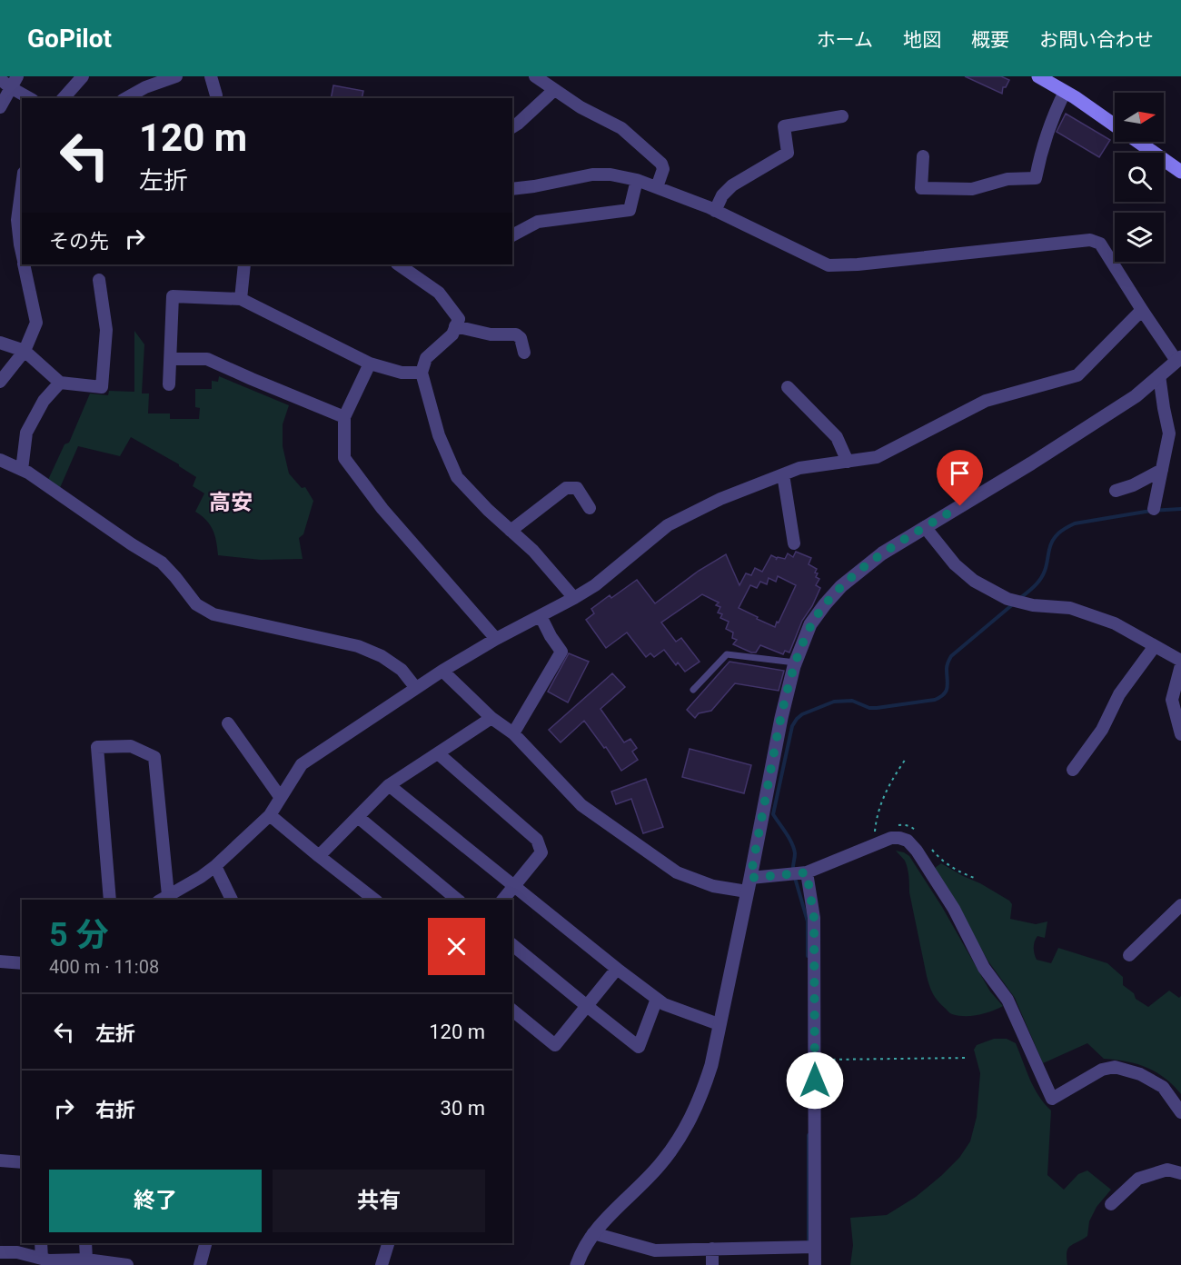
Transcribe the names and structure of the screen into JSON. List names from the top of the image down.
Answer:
{
  "districts": ["高安"],
  "north": "right",
  "page": {
    "header": "GoPilot",
    "nav": [
      "ホーム",
      "地図",
      "概要",
      "お問い合わせ"
    ],
    "turn": ["120 m", "左折"],
    "then": "その先",
    "heading": ["5 分", "400 m · 11:08"],
    "list": [
      {
        "name": "左折",
        "value": "120 m"
      },
      {
        "name": "右折",
        "value": "30 m"
      }
    ],
    "buttons": ["終了", "共有"]
  }
}
